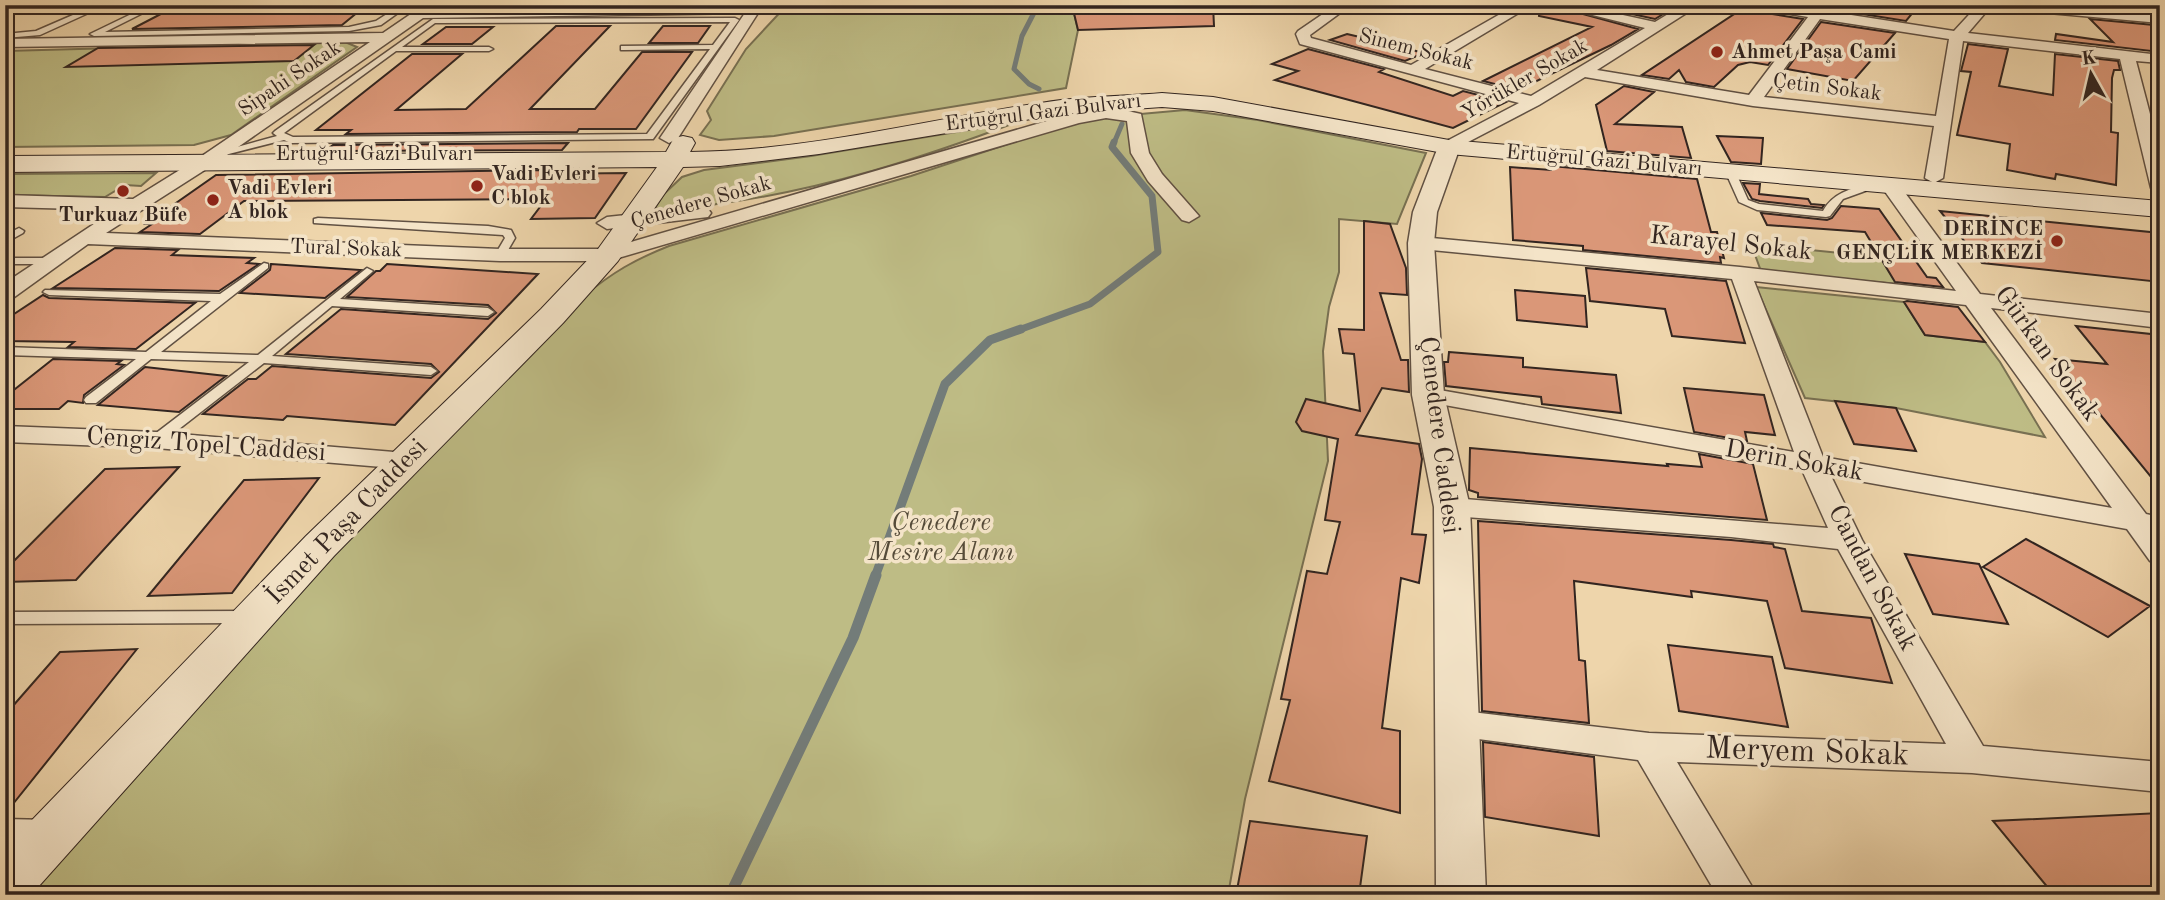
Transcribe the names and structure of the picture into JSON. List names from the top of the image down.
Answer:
{
  "streets": {
    "main road": ["Ertuğrul Gazi Bulvarı", "İsmet Paşa Caddesi"],
    "street": [
      "Sinem Sokak",
      "Sipahi Sokak",
      "Yörükler Sokak",
      "Çetin Sokak",
      "Çenedere Sokak",
      "Karayel Sokak",
      "Tural Sokak",
      "Gürkan Sokak",
      "Çenedere Caddesi",
      "Cengiz Topel Caddesi",
      "Derin Sokak",
      "Candan Sokak",
      "Meryem Sokak"
    ]
  },
  "crossings": [
    ["Sinem Sokak", "Yörükler Sokak"],
    ["Sipahi Sokak", "Ertuğrul Gazi Bulvarı"],
    ["Sipahi Sokak", "Tural Sokak"],
    ["Yörükler Sokak", "Çetin Sokak"],
    ["Yörükler Sokak", "Ertuğrul Gazi Bulvarı"],
    ["Yörükler Sokak", "Çenedere Caddesi"],
    ["Ertuğrul Gazi Bulvarı", "Gürkan Sokak"],
    ["Ertuğrul Gazi Bulvarı", "Çenedere Caddesi"],
    ["Ertuğrul Gazi Bulvarı", "İsmet Paşa Caddesi"],
    ["Çenedere Sokak", "Tural Sokak"],
    ["Çenedere Sokak", "İsmet Paşa Caddesi"],
    ["Karayel Sokak", "Gürkan Sokak"],
    ["Karayel Sokak", "Çenedere Caddesi"],
    ["Karayel Sokak", "Candan Sokak"],
    ["Tural Sokak", "İsmet Paşa Caddesi"],
    ["Gürkan Sokak", "Derin Sokak"],
    ["Çenedere Caddesi", "Derin Sokak"],
    ["Çenedere Caddesi", "Meryem Sokak"],
    ["Cengiz Topel Caddesi", "İsmet Paşa Caddesi"],
    ["Derin Sokak", "Candan Sokak"],
    ["Candan Sokak", "Meryem Sokak"]
  ],
  "parks": ["Çenedere Mesire Alanı"],
  "places": [
    "Ahmet Paşa Cami",
    "Vadi Evleri C blok",
    "Turkuaz Büfe",
    "Vadi Evleri A blok",
    "DERİNCE GENÇLİK MERKEZİ"
  ],
  "north": "top"
}
